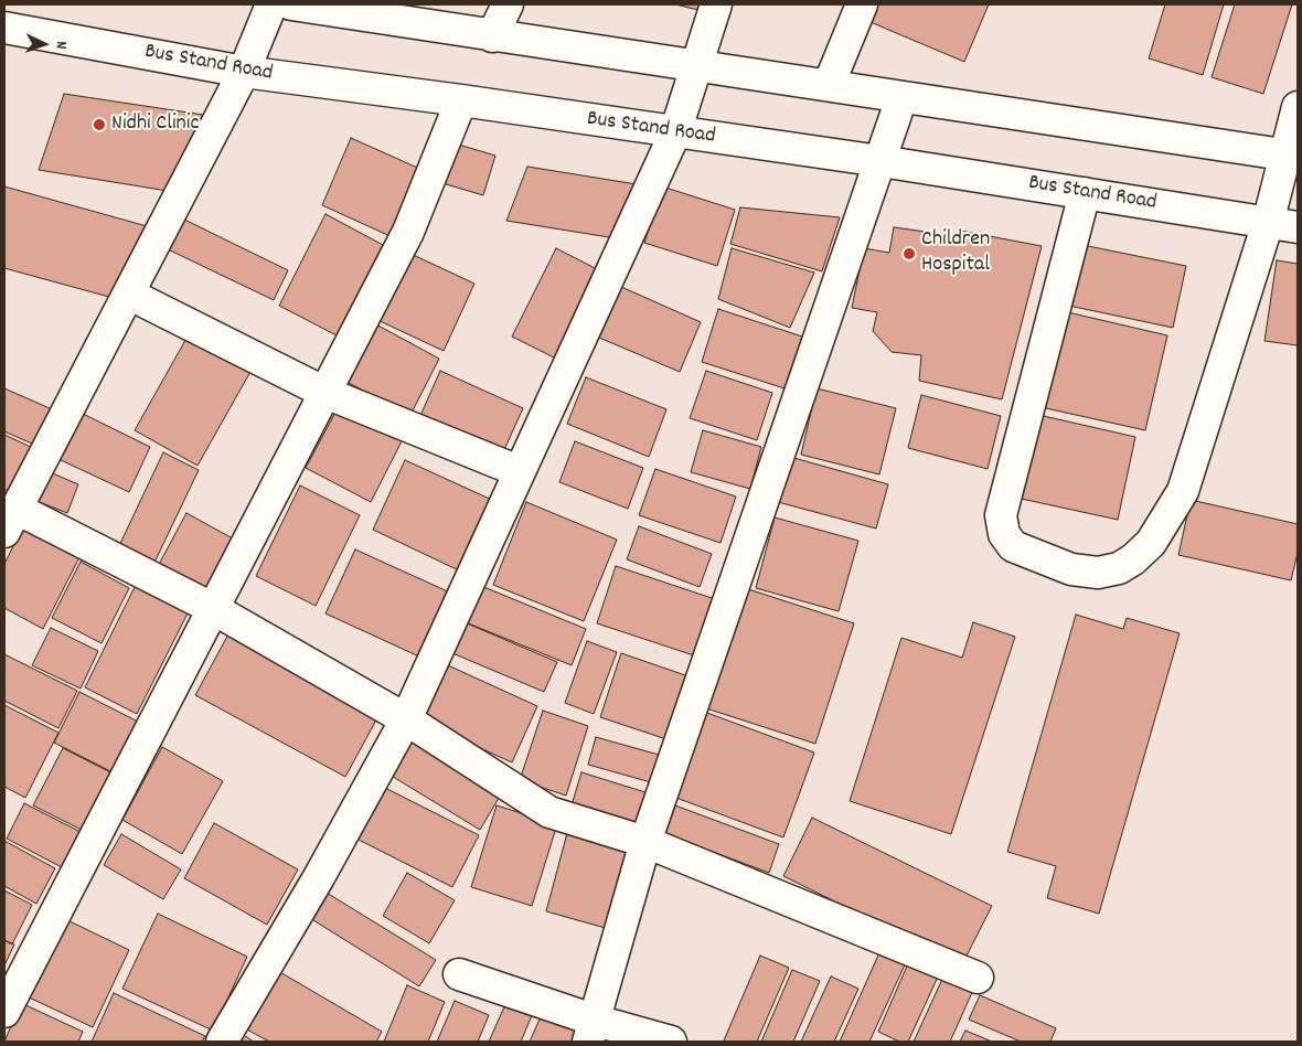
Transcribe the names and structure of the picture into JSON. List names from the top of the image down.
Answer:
{
  "streets": {
    "street": ["Bus Stand Road"]
  },
  "places": ["Nidhi Clinic", "Children Hospital"],
  "north": "right"
}
